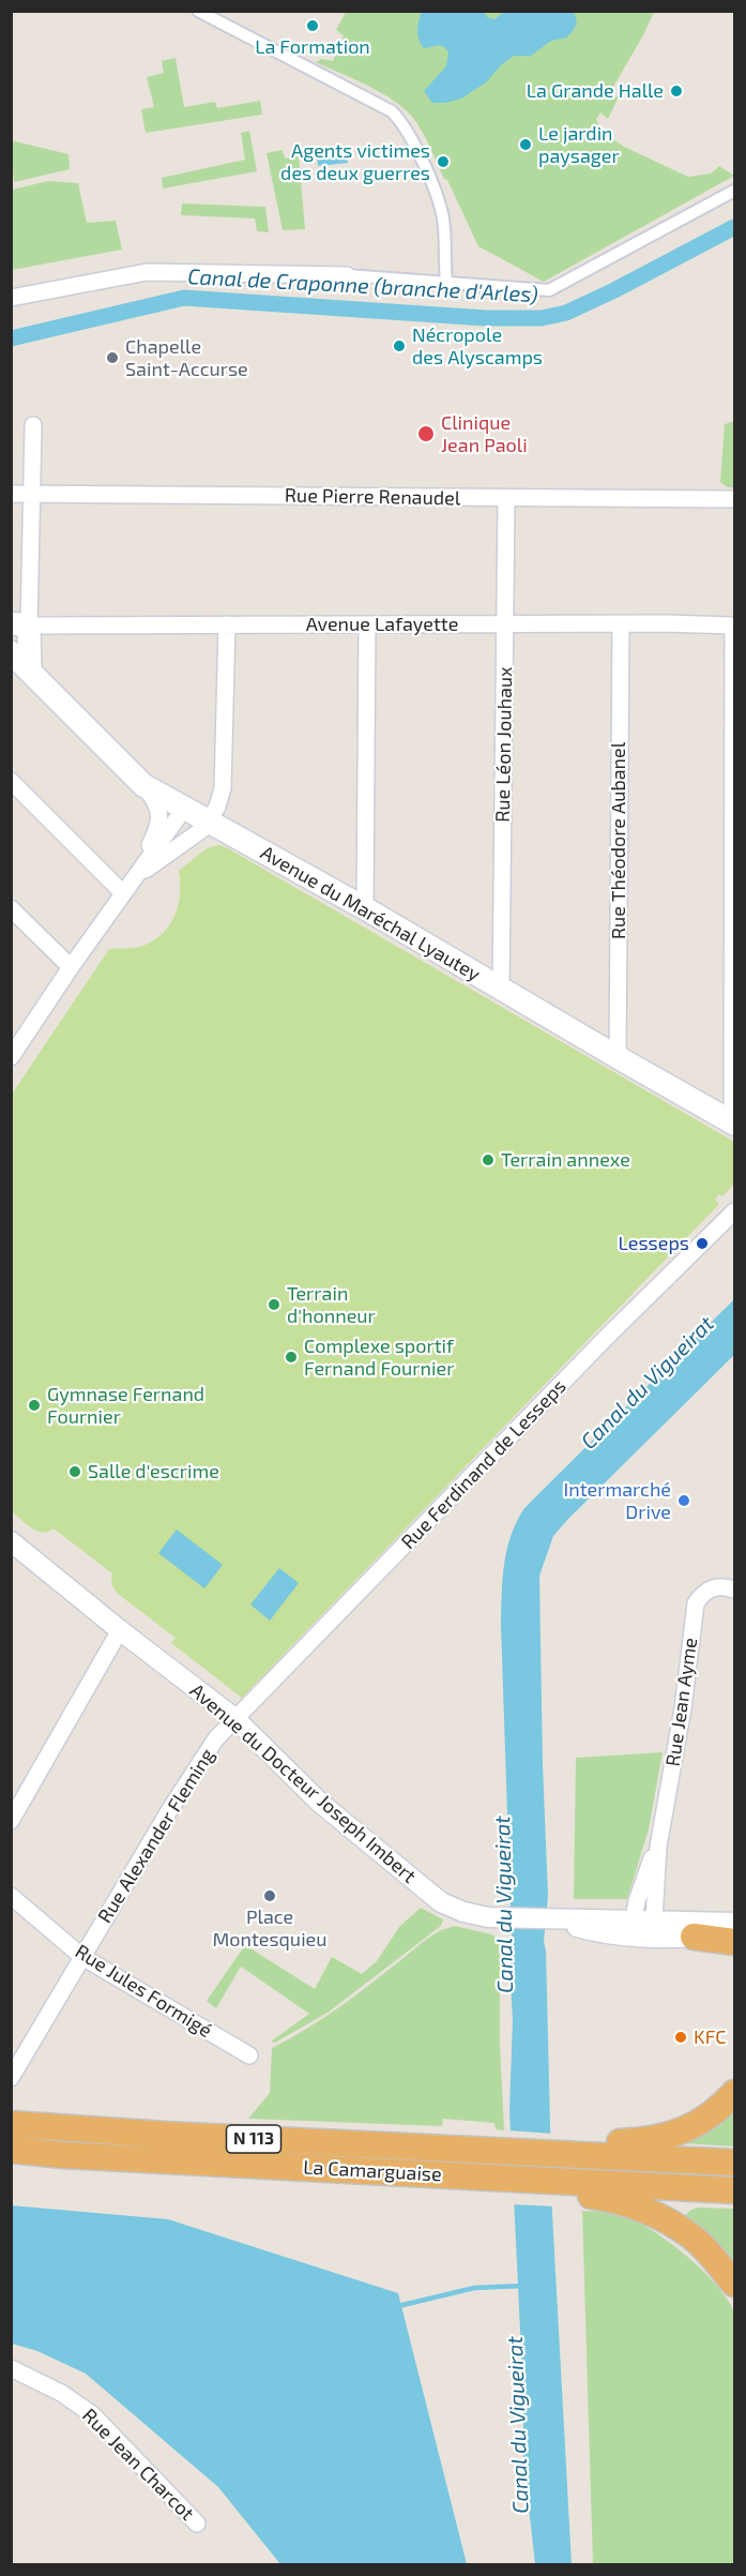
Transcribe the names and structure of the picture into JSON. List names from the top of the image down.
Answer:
{
  "streets": {
    "highway": ["N 113", "La Camarguaise"],
    "main road": ["Avenue du Maréchal Lyautey"],
    "street": [
      "Rue Pierre Renaudel",
      "Avenue Lafayette",
      "Rue Léon Jouhaux",
      "Rue Théodore Aubanel",
      "Rue Ferdinand de Lesseps",
      "Rue Jean Ayme",
      "Avenue du Docteur Joseph Imbert",
      "Rue Alexander Fleming",
      "Rue Jules Formigé",
      "Rue Jean Charcot"
    ]
  },
  "crossings": [
    ["Rue Pierre Renaudel", "Rue Léon Jouhaux"],
    ["Avenue Lafayette", "Rue Léon Jouhaux"],
    ["Avenue Lafayette", "Rue Théodore Aubanel"],
    ["Rue Léon Jouhaux", "Avenue du Maréchal Lyautey"],
    ["Rue Théodore Aubanel", "Avenue du Maréchal Lyautey"],
    ["Rue Ferdinand de Lesseps", "Avenue du Docteur Joseph Imbert"],
    ["Rue Ferdinand de Lesseps", "Rue Alexander Fleming"],
    ["Rue Jean Ayme", "Avenue du Docteur Joseph Imbert"],
    ["Avenue du Docteur Joseph Imbert", "Rue Alexander Fleming"],
    ["Rue Alexander Fleming", "Rue Jules Formigé"]
  ],
  "water": ["Canal de Craponne (branche d'Arles)", "Canal du Vigueirat"],
  "places": [
    "La Formation",
    "La Grande Halle",
    "Le jardin paysager",
    "Agents victimes des deux guerres",
    "Nécropole des Alyscamps",
    "Chapelle Saint-Accurse",
    "Clinique Jean Paoli",
    "Terrain annexe",
    "Lesseps",
    "Terrain d'honneur",
    "Complexe sportif Fernand Fournier",
    "Gymnase Fernand Fournier",
    "Salle d'escrime",
    "Intermarché Drive",
    "Place Montesquieu",
    "KFC"
  ]
}
